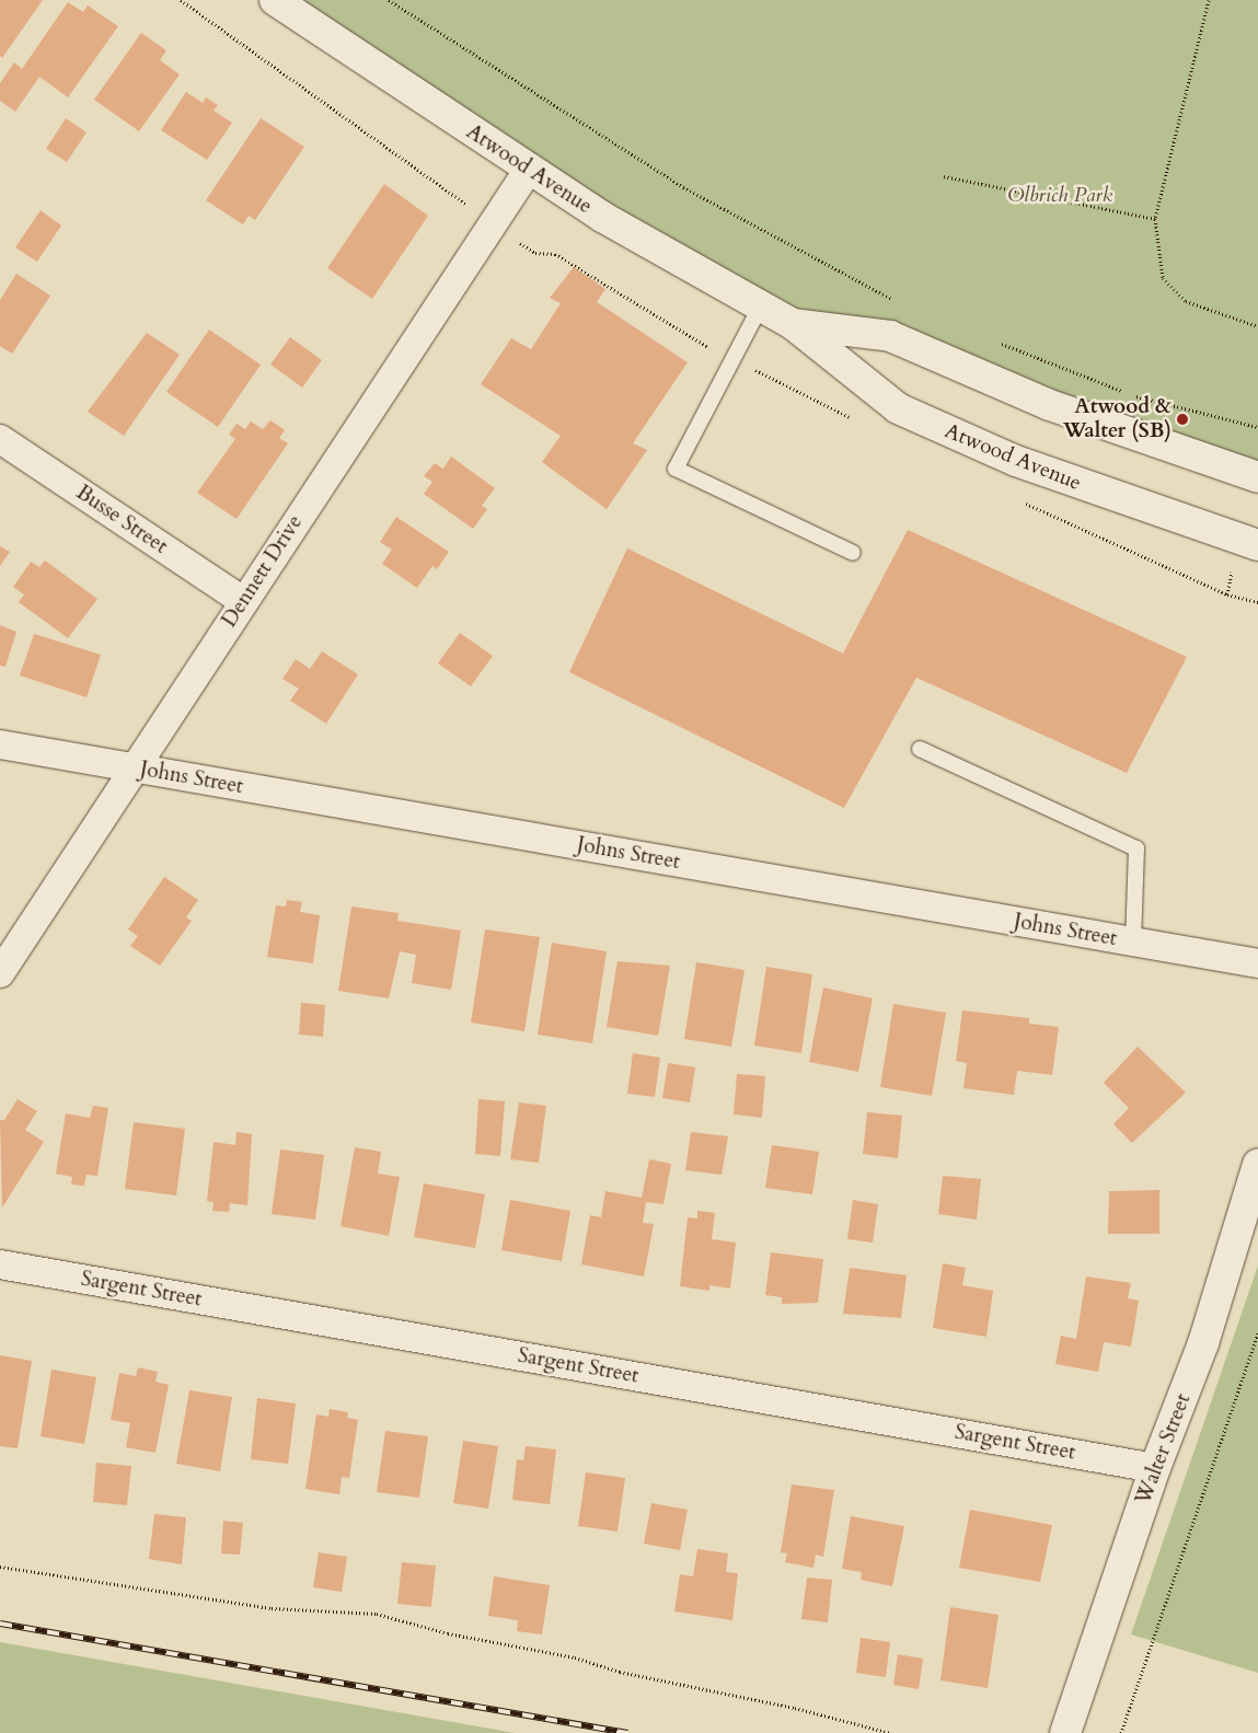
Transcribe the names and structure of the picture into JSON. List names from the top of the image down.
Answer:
{
  "streets": {
    "street": [
      "Atwood Avenue",
      "Busse Street",
      "Dennett Drive",
      "Johns Street",
      "Sargent Street",
      "Walter Street"
    ]
  },
  "crossings": [
    ["Atwood Avenue", "Dennett Drive"],
    ["Busse Street", "Dennett Drive"],
    ["Dennett Drive", "Johns Street"],
    ["Sargent Street", "Walter Street"]
  ],
  "parks": ["Olbrich Park"],
  "places": ["Atwood & Walter (SB)"]
}
